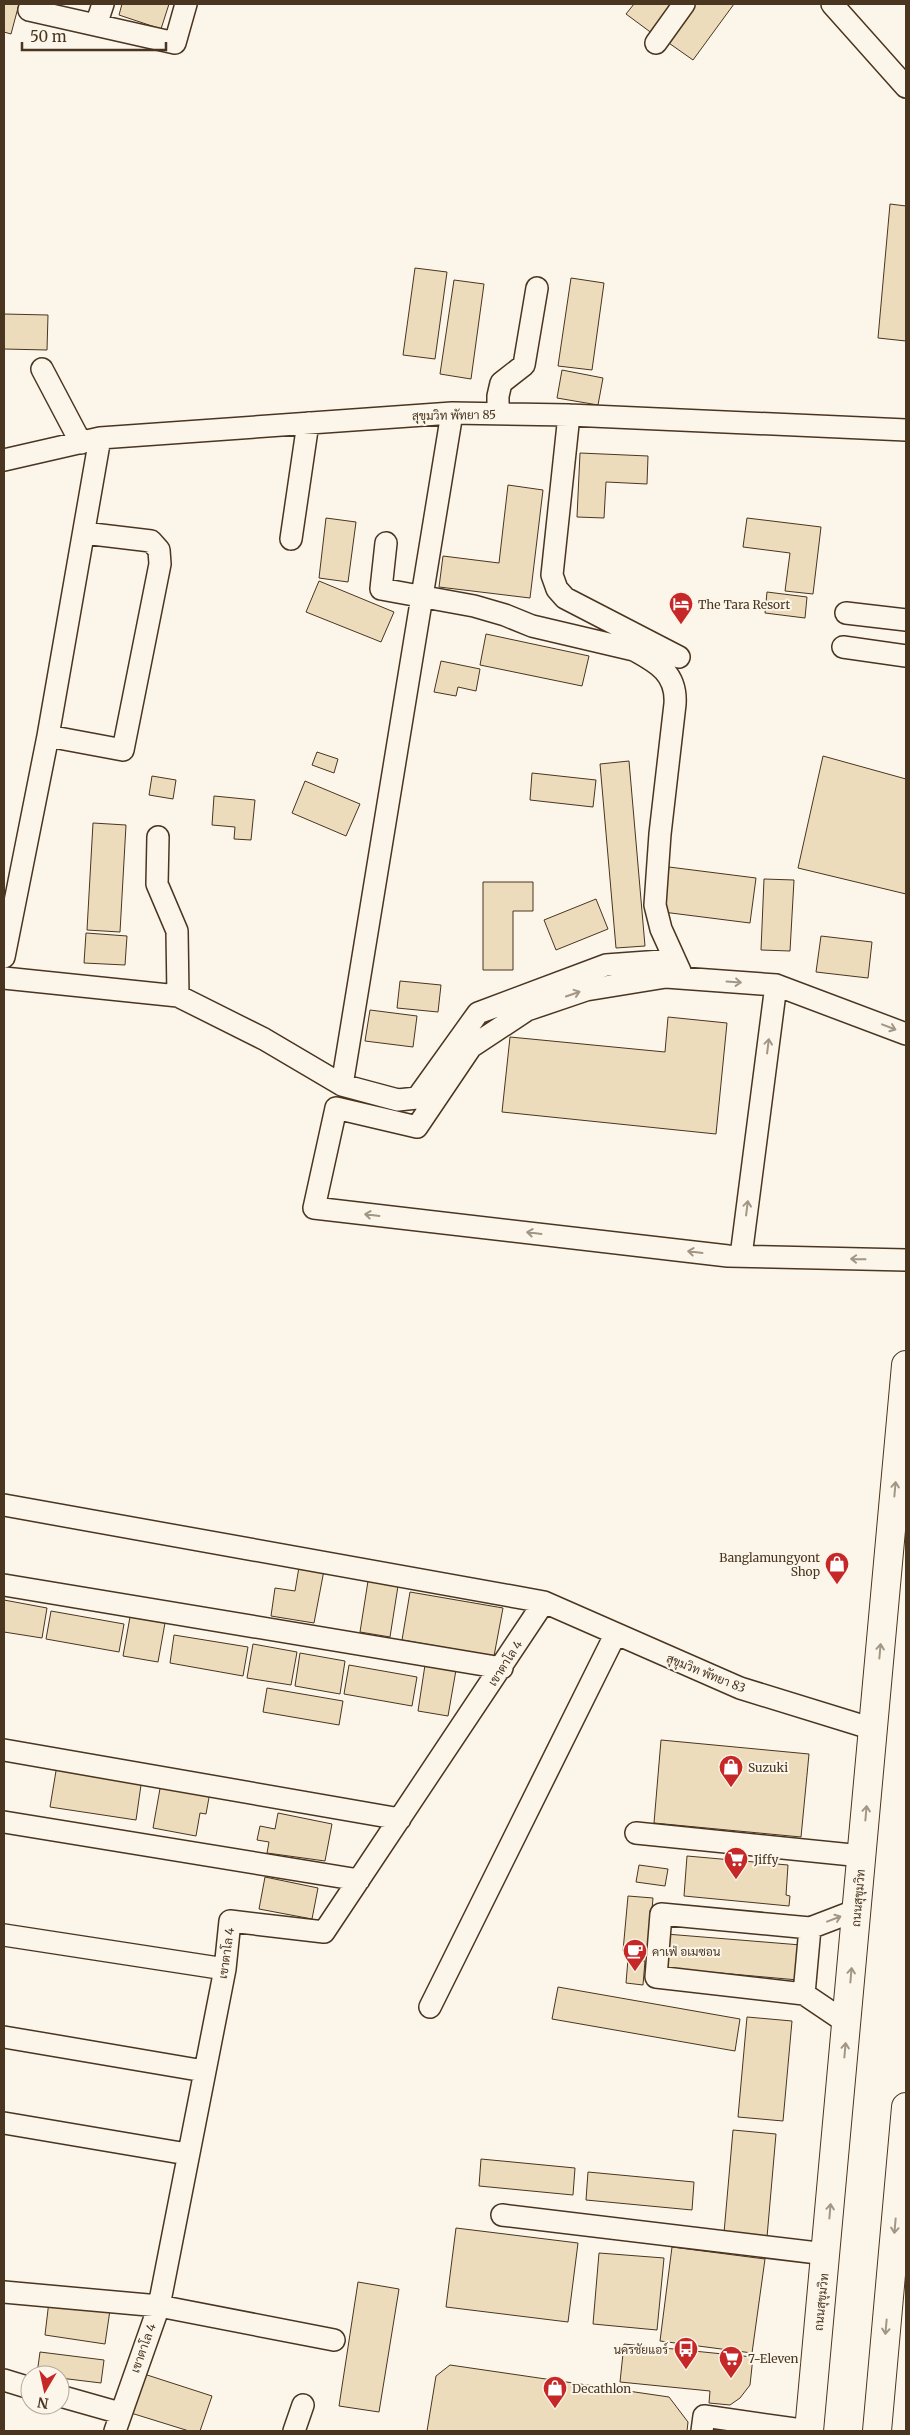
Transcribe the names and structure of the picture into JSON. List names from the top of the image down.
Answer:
{
  "streets": {
    "highway": ["ถนนสุขุมวิท"],
    "street": ["สุขุมวิท พัทยา 85", "เขาตาโล 4", "สุขุมวิท พัทยา 83"]
  },
  "crossings": [
    ["เขาตาโล 4", "สุขุมวิท พัทยา 83"],
    ["สุขุมวิท พัทยา 83", "ถนนสุขุมวิท"]
  ],
  "one_way": ["ถนนสุขุมวิท"],
  "places": {
    "hotel": ["The Tara Resort"],
    "shop": ["Banglamungyont Shop", "Suzuki", "Decathlon"],
    "supermarket": ["Jiffy", "7-Eleven"],
    "cafe": ["คาเฟ่ อเมซอน"],
    "bus stop": ["นครชัยแอร์"]
  },
  "scale_bar": "50 m",
  "north": "bottom"
}
